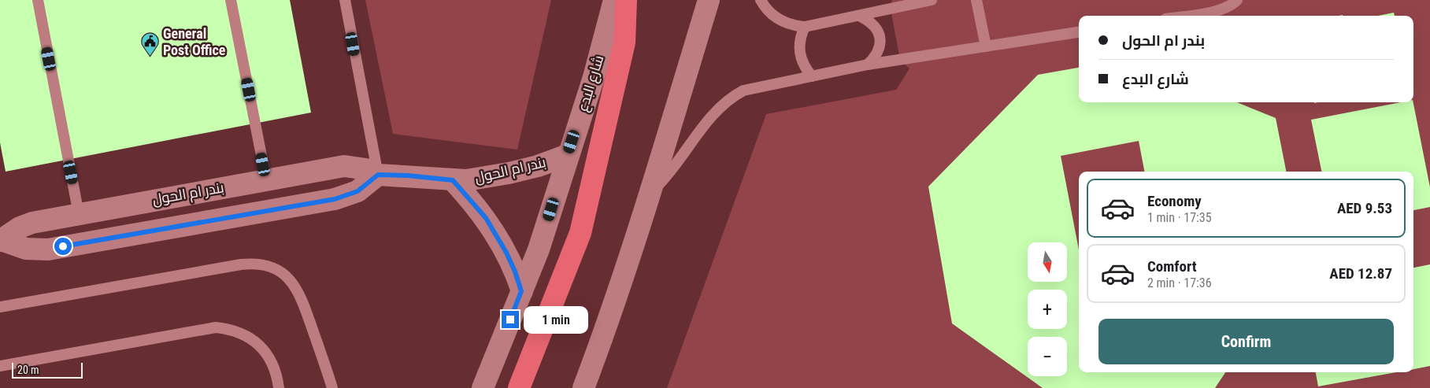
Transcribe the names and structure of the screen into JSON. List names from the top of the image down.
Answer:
{
  "streets": {
    "street": ["شارع البدع", "بندر ام الحول"]
  },
  "crossings": [
    ["شارع البدع", "بندر ام الحول"]
  ],
  "places": {
    "public building": ["General Post Office"]
  },
  "scale_bar": "20 m",
  "north": "bottom",
  "page": {
    "banner": ["بندر ام الحول", "شارع البدع"],
    "list": [
      {
        "name": "Economy",
        "note": "1 min · 17:35",
        "value": "AED 9.53"
      },
      {
        "name": "Comfort",
        "note": "2 min · 17:36",
        "value": "AED 12.87"
      }
    ],
    "map_buttons": ["+", "−"],
    "bubble": "1 min",
    "buttons": "Confirm",
    "scale": "20 m"
  }
}
